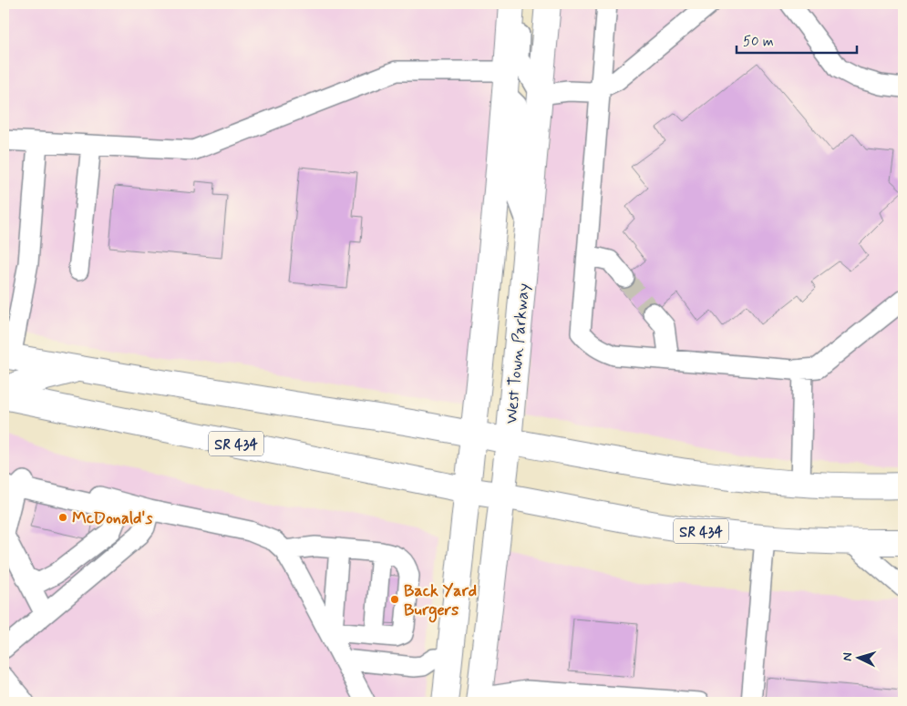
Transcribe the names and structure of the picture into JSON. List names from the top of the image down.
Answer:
{
  "streets": {
    "main road": ["West Town Parkway", "SR 434"]
  },
  "crossings": [
    ["West Town Parkway", "SR 434"]
  ],
  "places": ["McDonald's", "Back Yard Burgers"],
  "scale_bar": "50 m",
  "north": "left"
}
